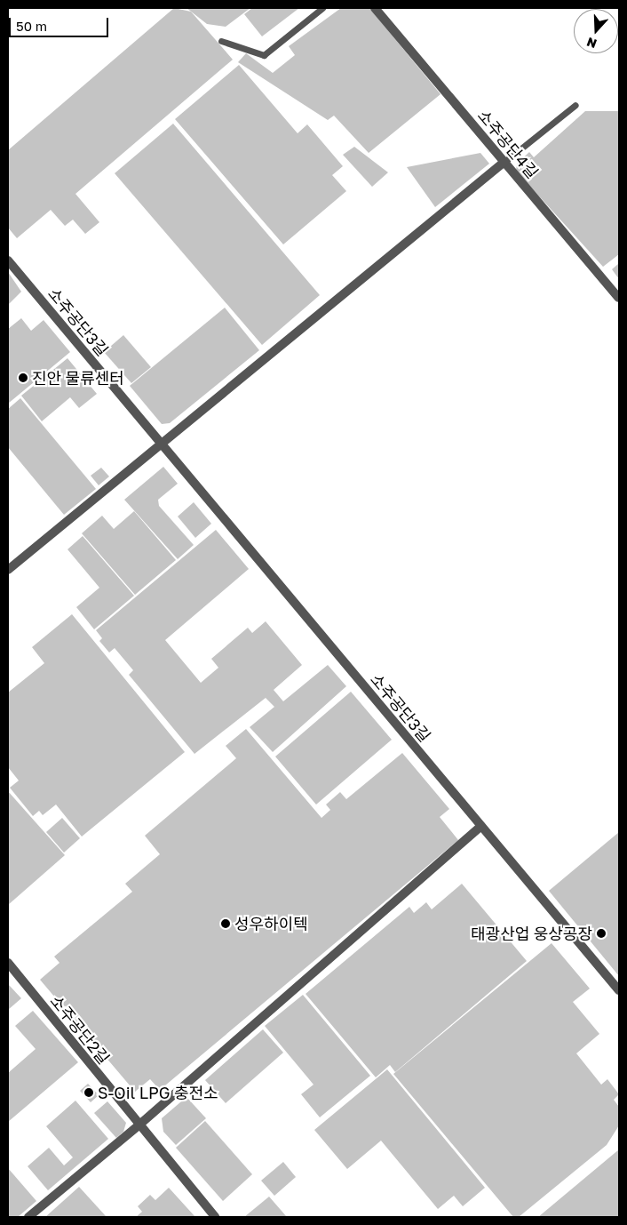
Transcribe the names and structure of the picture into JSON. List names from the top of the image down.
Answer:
{
  "streets": {
    "street": ["소주공단4길", "소주공단3길", "소주공단2길"]
  },
  "places": [
    "진안 물류센터",
    "성우하이텍",
    "태광산업 웅상공장",
    "S-Oil LPG 충전소"
  ],
  "scale_bar": "50 m",
  "north": "bottom"
}
